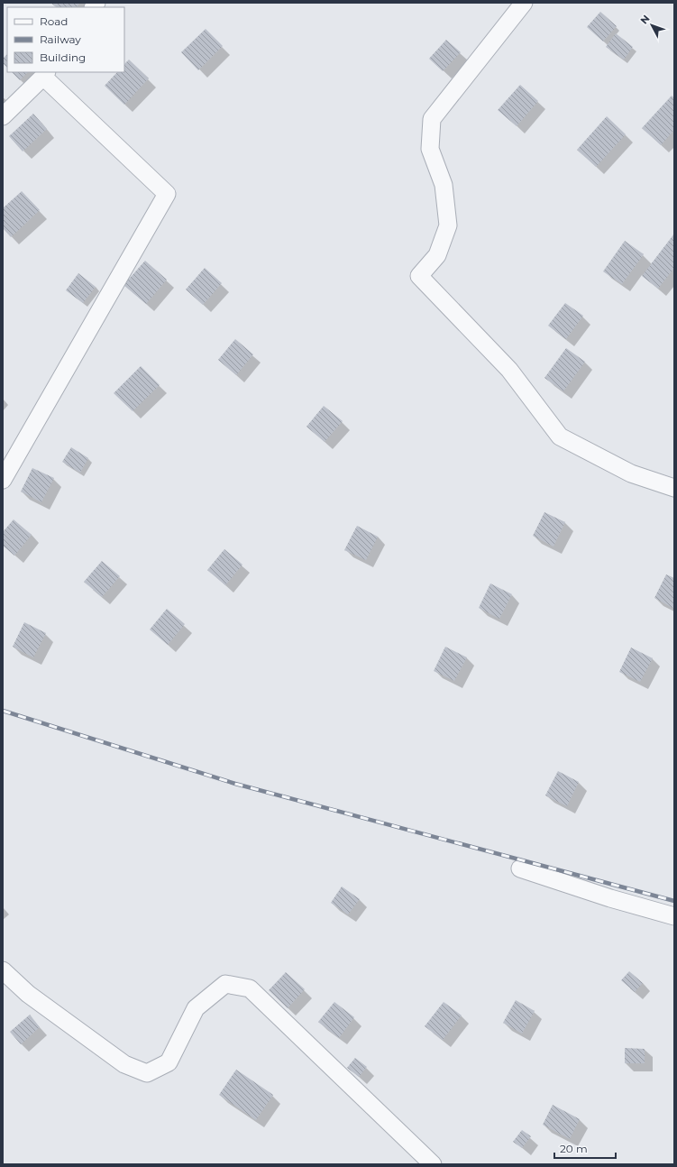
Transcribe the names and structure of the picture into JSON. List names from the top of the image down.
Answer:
{
  "legend": ["Road", "Railway", "Building"],
  "scale_bar": "20 m",
  "north": "top left"
}
